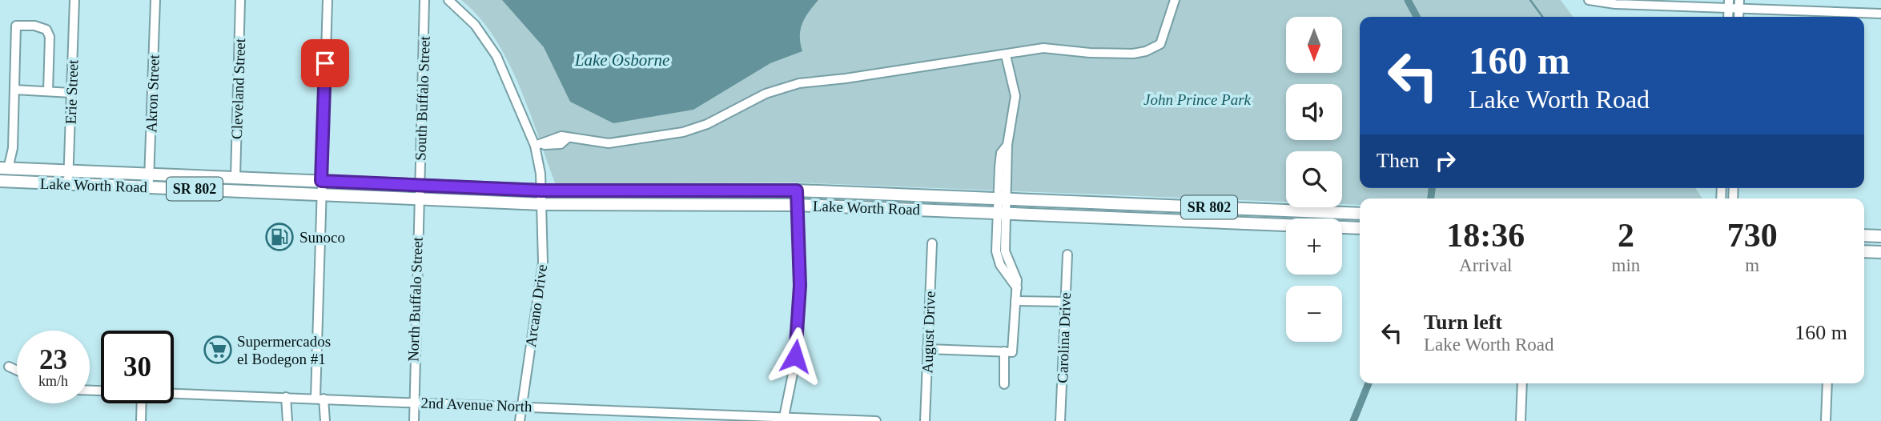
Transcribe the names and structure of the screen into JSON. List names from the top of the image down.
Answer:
{
  "streets": {
    "main road": ["Lake Worth Road", "SR 802"],
    "street": [
      "Cleveland Street",
      "Erie Street",
      "Akron Street",
      "South Buffalo Street",
      "North Buffalo Street",
      "Arcano Drive",
      "August Drive",
      "Carolina Drive",
      "2nd Avenue North"
    ]
  },
  "crossings": [
    ["Cleveland Street", "Lake Worth Road"],
    ["Erie Street", "Lake Worth Road"],
    ["Akron Street", "Lake Worth Road"],
    ["South Buffalo Street", "Lake Worth Road"],
    ["South Buffalo Street", "North Buffalo Street"],
    ["Lake Worth Road", "North Buffalo Street"],
    ["Lake Worth Road", "Arcano Drive"],
    ["North Buffalo Street", "2nd Avenue North"],
    ["Arcano Drive", "2nd Avenue North"]
  ],
  "water": ["Lake Osborne"],
  "parks": ["John Prince Park"],
  "places": {
    "fuel station": ["Sunoco"],
    "supermarket": ["Supermercados el Bodegon #1"]
  },
  "north": "bottom",
  "page": {
    "map_buttons": ["+", "−"],
    "turn": ["160 m", "Lake Worth Road"],
    "then": "Then",
    "eta": [
      "18:36",
      "Arrival",
      "2",
      "min",
      "730",
      "m"
    ],
    "list": [
      {
        "name": "Turn left",
        "note": "Lake Worth Road",
        "value": "160 m"
      }
    ],
    "speed": "23 km/h",
    "limit": "30"
  }
}
